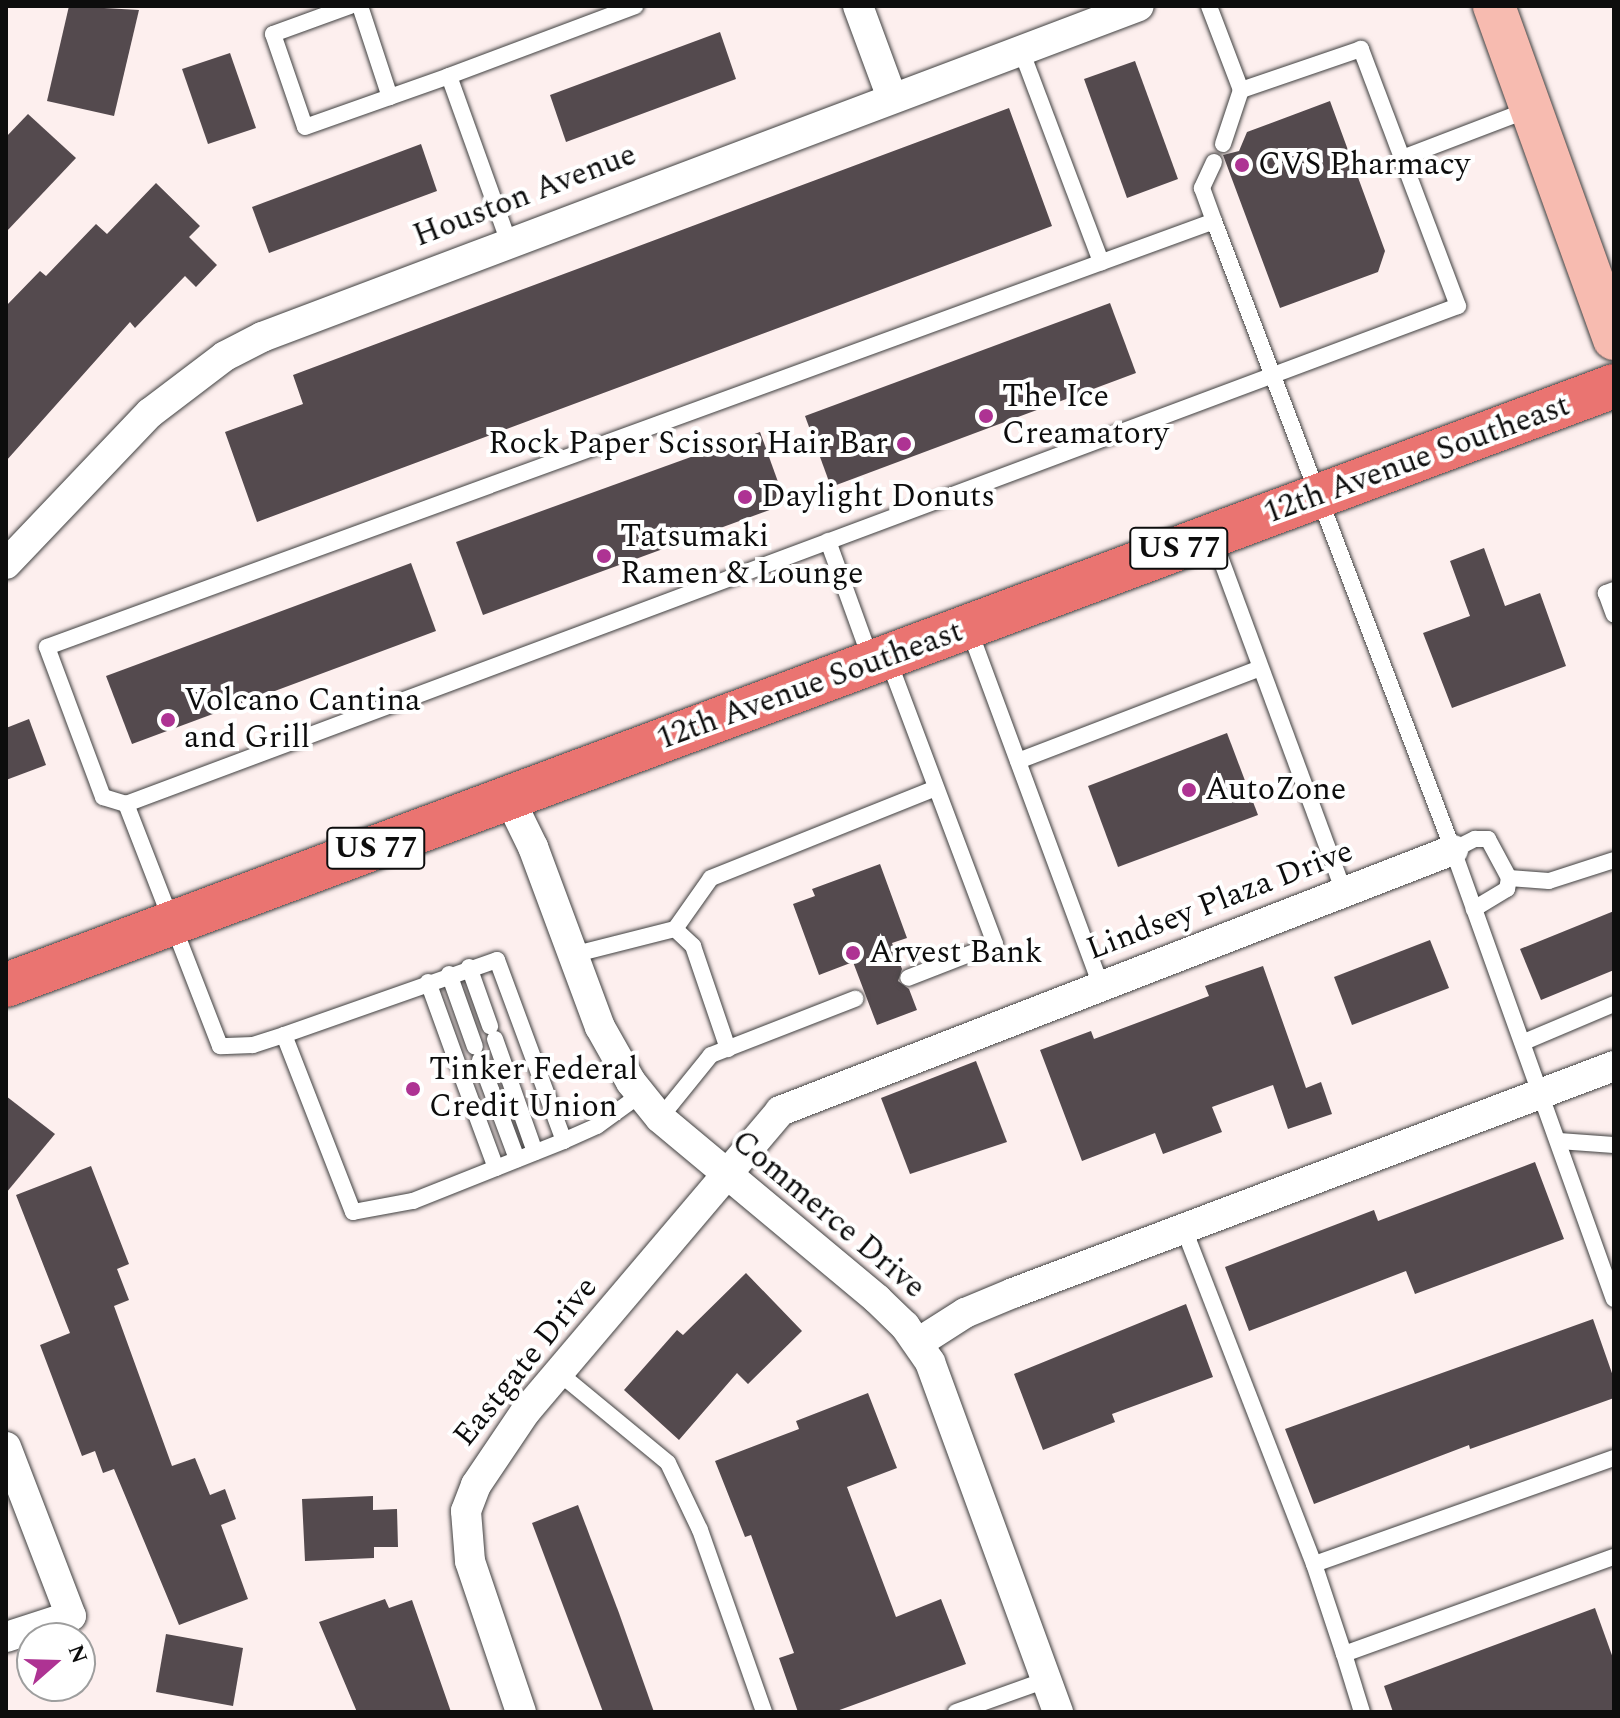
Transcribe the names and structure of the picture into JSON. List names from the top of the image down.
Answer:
{
  "streets": {
    "main road": ["12th Avenue Southeast", "US 77"],
    "street": [
      "Houston Avenue",
      "Lindsey Plaza Drive",
      "Commerce Drive",
      "Eastgate Drive"
    ]
  },
  "crossings": [
    ["12th Avenue Southeast", "Commerce Drive"],
    ["Lindsey Plaza Drive", "Commerce Drive"],
    ["Lindsey Plaza Drive", "Eastgate Drive"],
    ["Commerce Drive", "Eastgate Drive"]
  ],
  "places": [
    "CVS Pharmacy",
    "The Ice Creamatory",
    "Rock Paper Scissor Hair Bar",
    "Daylight Donuts",
    "Tatsumaki Ramen & Lounge",
    "Volcano Cantina and Grill",
    "AutoZone",
    "Arvest Bank",
    "Tinker Federal Credit Union"
  ],
  "north": "right"
}
